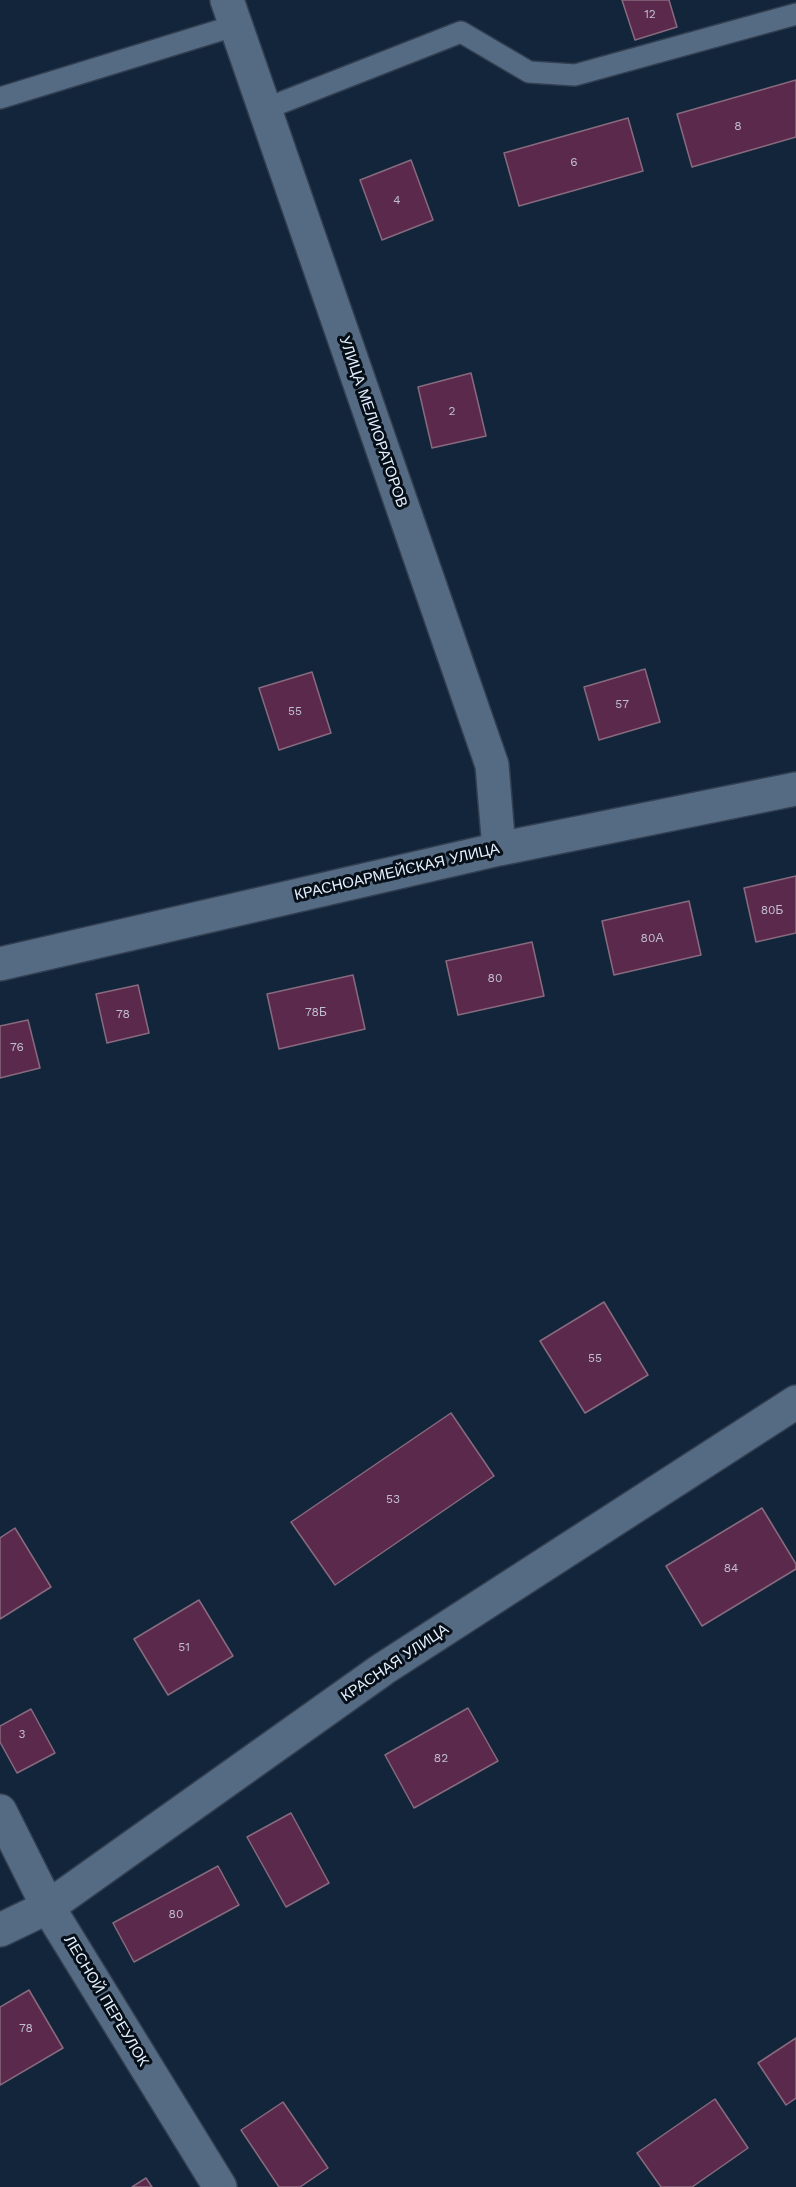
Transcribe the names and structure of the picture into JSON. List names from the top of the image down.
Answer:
{
  "streets": {
    "street": [
      "УЛИЦА МЕЛИОРАТОРОВ",
      "КРАСНОАРМЕЙСКАЯ УЛИЦА",
      "КРАСНАЯ УЛИЦА",
      "ЛЕСНОЙ ПЕРЕУЛОК"
    ]
  },
  "crossings": [
    ["УЛИЦА МЕЛИОРАТОРОВ", "КРАСНОАРМЕЙСКАЯ УЛИЦА"],
    ["КРАСНАЯ УЛИЦА", "ЛЕСНОЙ ПЕРЕУЛОК"]
  ],
  "house_numbers": [
    "12",
    "8",
    "6",
    "4",
    "2",
    "57",
    "55",
    "80Б",
    "80А",
    "80",
    "78Б",
    "78",
    "76",
    "55",
    "53",
    "84",
    "51",
    "3",
    "82",
    "80",
    "78"
  ]
}
